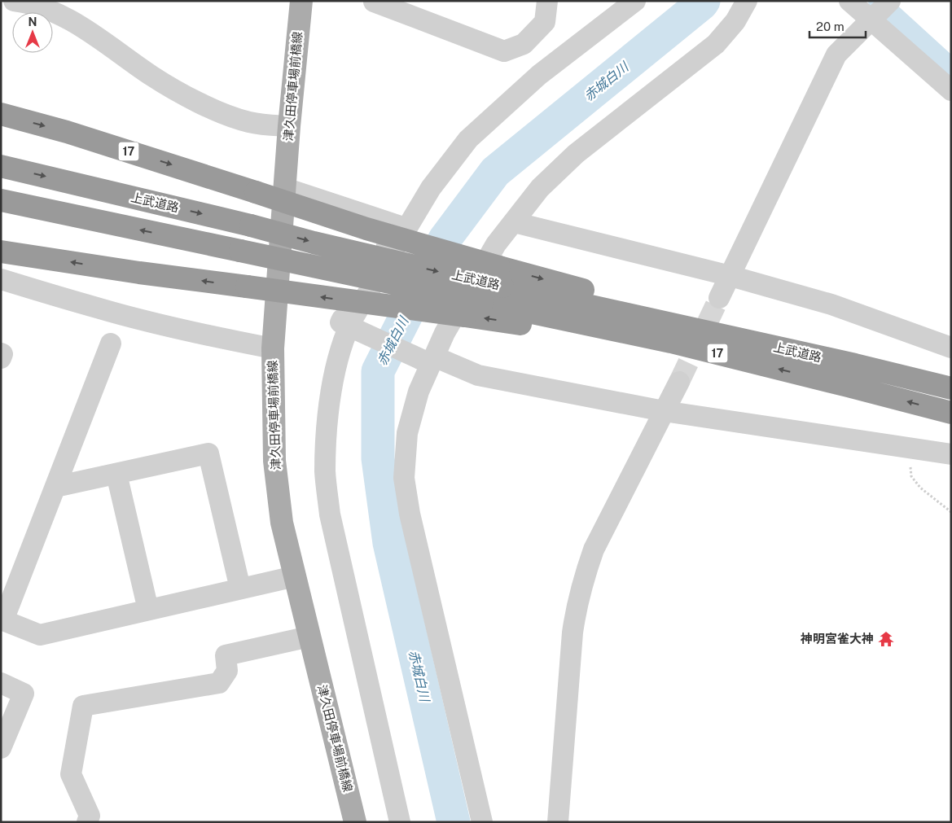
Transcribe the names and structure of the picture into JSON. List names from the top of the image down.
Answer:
{
  "streets": {
    "highway": ["17", "上武道路"],
    "main road": ["津久田停車場前橋線"]
  },
  "crossings": [
    ["17", "上武道路"]
  ],
  "water": ["赤城白川"],
  "places": {
    "temple": ["神明宮雀大神"]
  },
  "scale_bar": "20 m",
  "north": "top"
}
